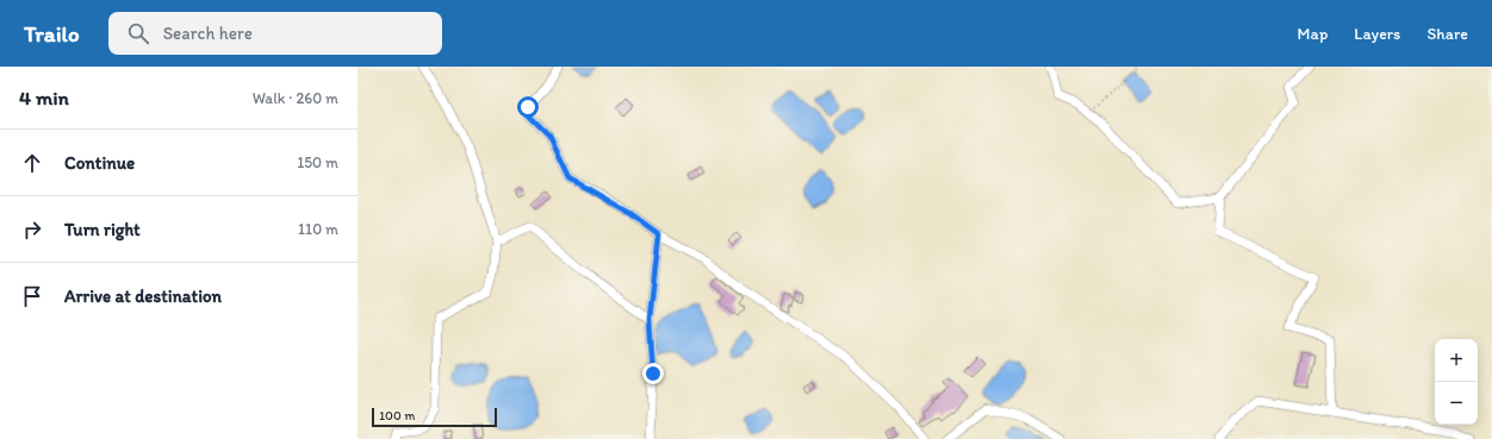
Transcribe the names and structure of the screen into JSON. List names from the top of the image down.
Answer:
{
  "scale_bar": "100 m",
  "page": {
    "header": "Trailo",
    "search": "Search here",
    "nav": ["Map", "Layers", "Share"],
    "heading": ["4 min", "Walk · 260 m"],
    "list": [
      ["Continue", "150 m"],
      ["Turn right", "110 m"],
      "Arrive at destination"
    ],
    "map_buttons": ["+", "−"],
    "scale": "100 m"
  }
}
